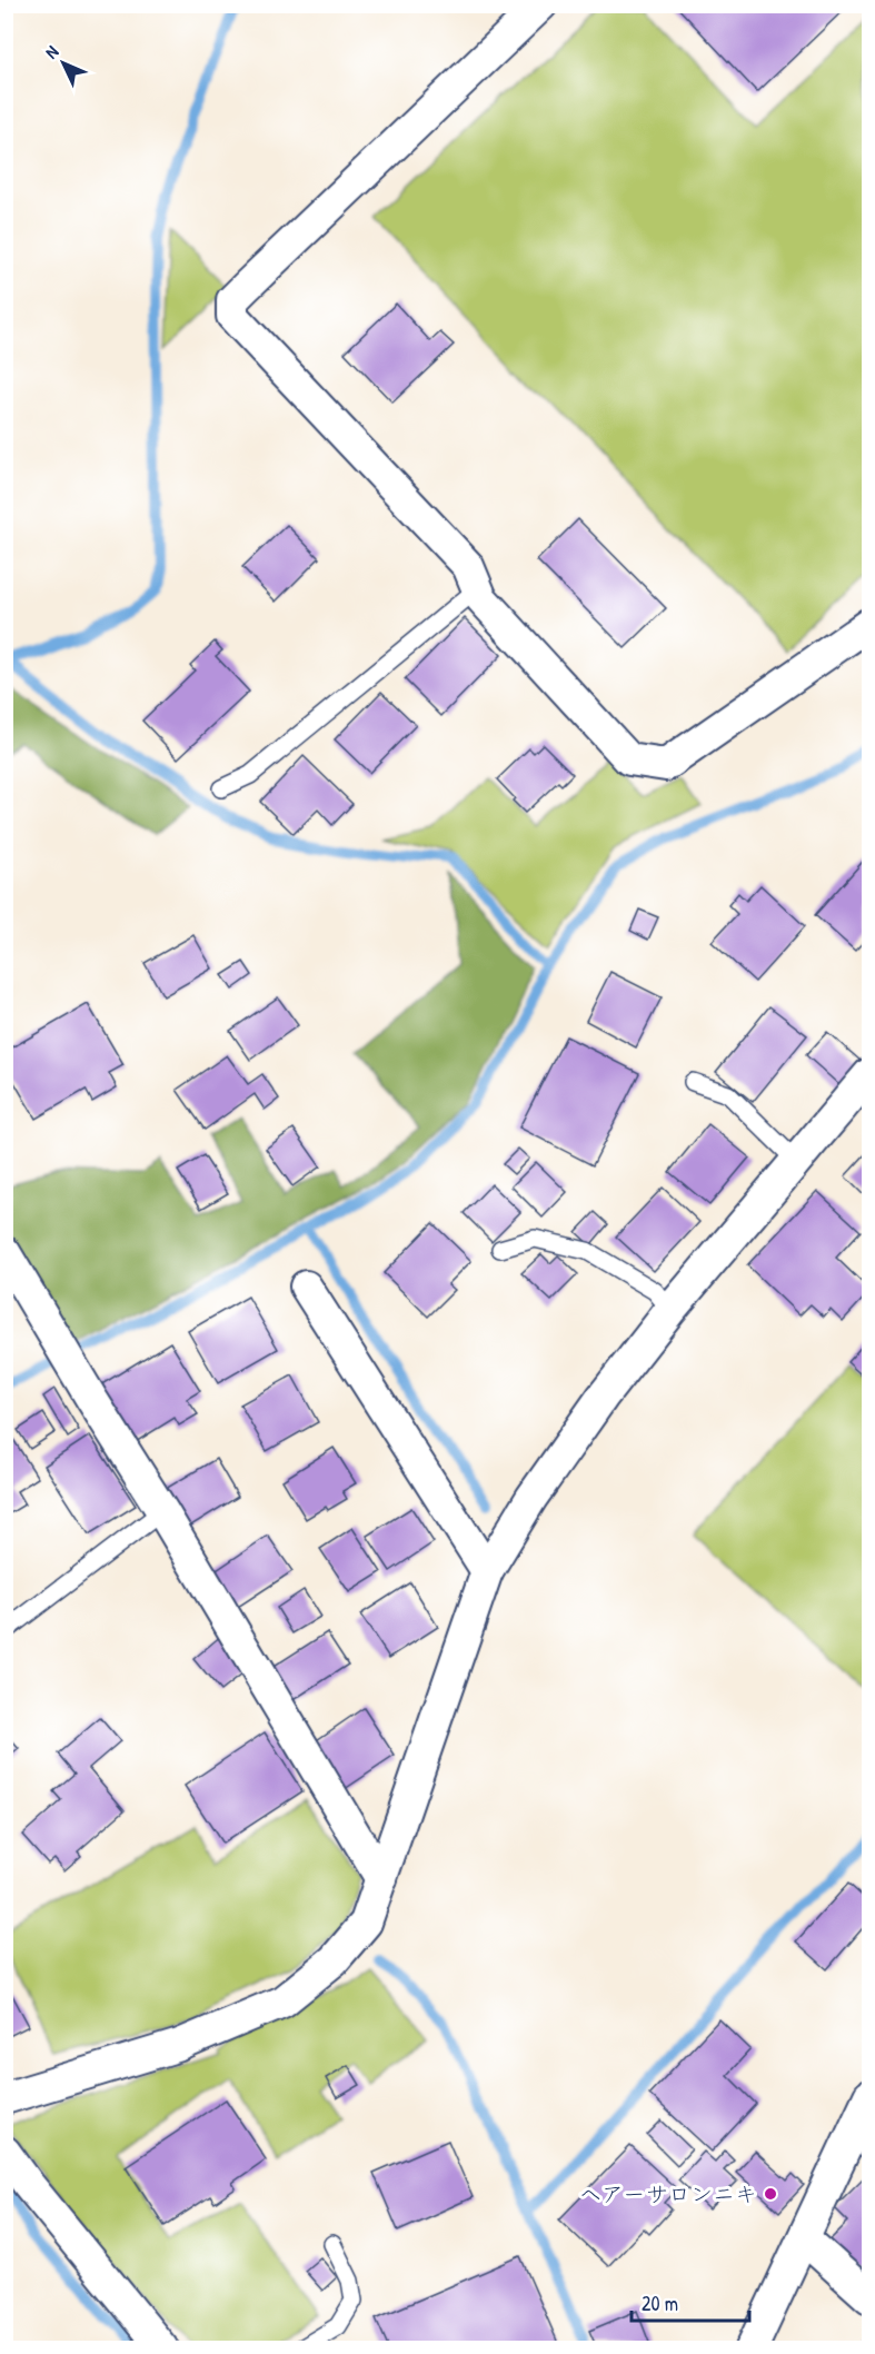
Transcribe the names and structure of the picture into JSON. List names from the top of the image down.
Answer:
{
  "places": ["ヘアーサロンニキ"],
  "scale_bar": "20 m",
  "north": "top left"
}
